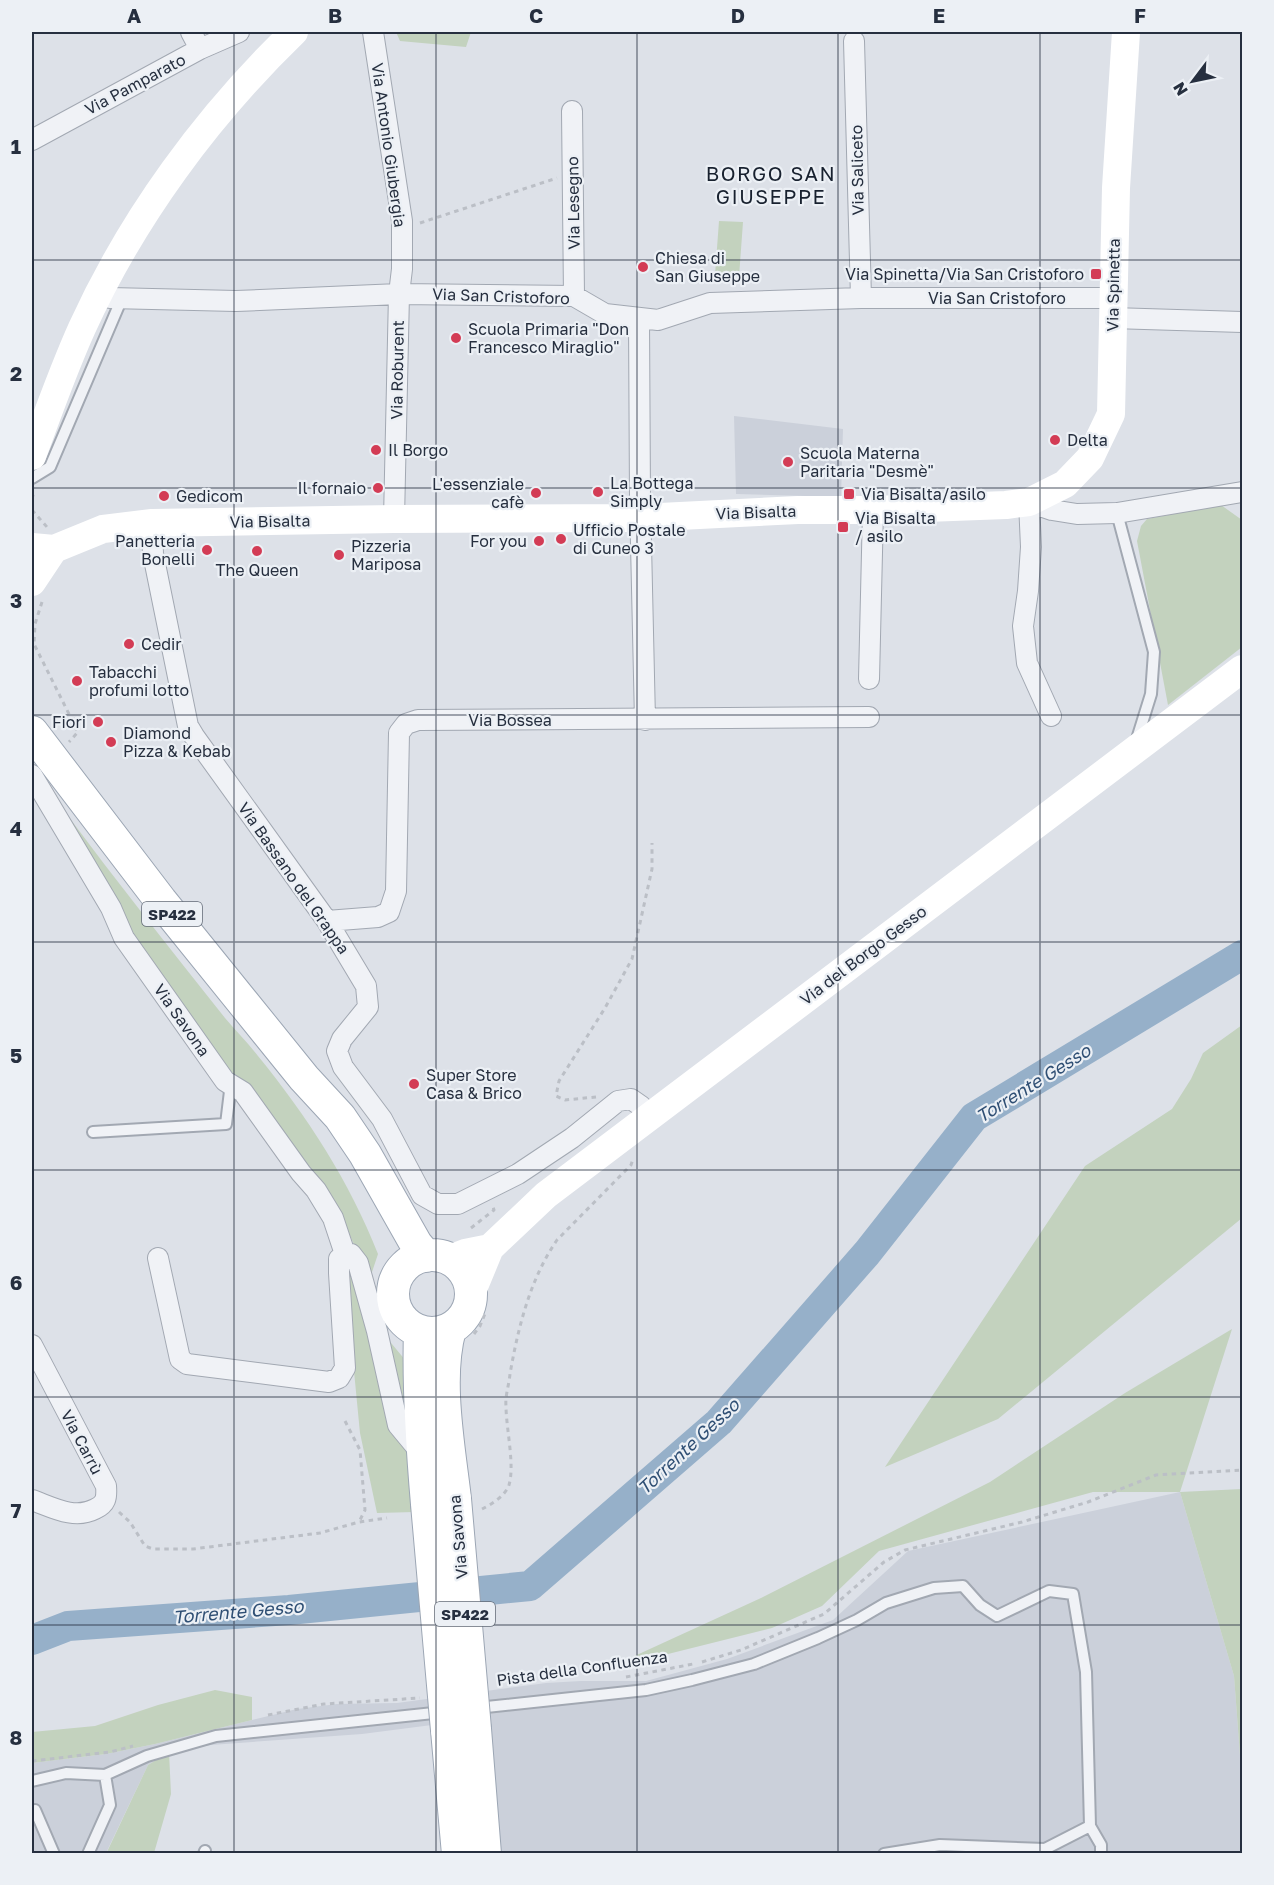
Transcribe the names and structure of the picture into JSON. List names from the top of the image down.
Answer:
{
  "streets": {
    "main road": ["SP422", "Via Savona"],
    "street": [
      "Via Pamparato",
      "Via Antonio Giubergia",
      "Via Saliceto",
      "Via Lesegno",
      "Via Spinetta",
      "Via San Cristoforo",
      "Via Roburent",
      "Via Bisalta",
      "Via Bossea",
      "Via Bassano del Grappa",
      "Via del Borgo Gesso",
      "Via Carrù"
    ],
    "path": ["Pista della Confluenza"]
  },
  "crossings": [
    ["Via Antonio Giubergia", "Via San Cristoforo"],
    ["Via Antonio Giubergia", "Via Roburent"],
    ["Via Saliceto", "Via San Cristoforo"],
    ["Via Lesegno", "Via San Cristoforo"],
    ["Via Spinetta", "Via San Cristoforo"],
    ["Via Spinetta", "Via Bisalta"],
    ["Via San Cristoforo", "Via Roburent"],
    ["Via Roburent", "Via Bisalta"],
    ["Via Bisalta", "Via Bassano del Grappa"],
    ["Via Bossea", "Via Bassano del Grappa"],
    ["SP422", "Via del Borgo Gesso"],
    ["SP422", "Via Savona"],
    ["Via del Borgo Gesso", "Via Savona"]
  ],
  "districts": ["BORGO SAN GIUSEPPE"],
  "water": ["Torrente Gesso"],
  "places": {
    "other": [
      "Chiesa di San Giuseppe",
      "Scuola Primaria \"Don Francesco Miraglio\"",
      "Delta",
      "Il Borgo",
      "Scuola Materna Paritaria \"Desmè\"",
      "Il fornaio",
      "La Bottega Simply",
      "L'essenziale cafè",
      "Gedicom",
      "Ufficio Postale di Cuneo 3",
      "For you",
      "Panetteria Bonelli",
      "The Queen",
      "Pizzeria Mariposa",
      "Cedir",
      "Tabacchi profumi lotto",
      "Fiori",
      "Diamond Pizza & Kebab",
      "Super Store Casa & Brico"
    ],
    "transit": ["Via Spinetta/Via San Cristoforo", "Via Bisalta/asilo", "Via Bisalta / asilo"]
  },
  "north": "bottom left",
  "grid": {
    "columns": [
      "A",
      "B",
      "C",
      "D",
      "E",
      "F"
    ],
    "rows": [
      "1",
      "2",
      "3",
      "4",
      "5",
      "6",
      "7",
      "8"
    ]
  }
}
